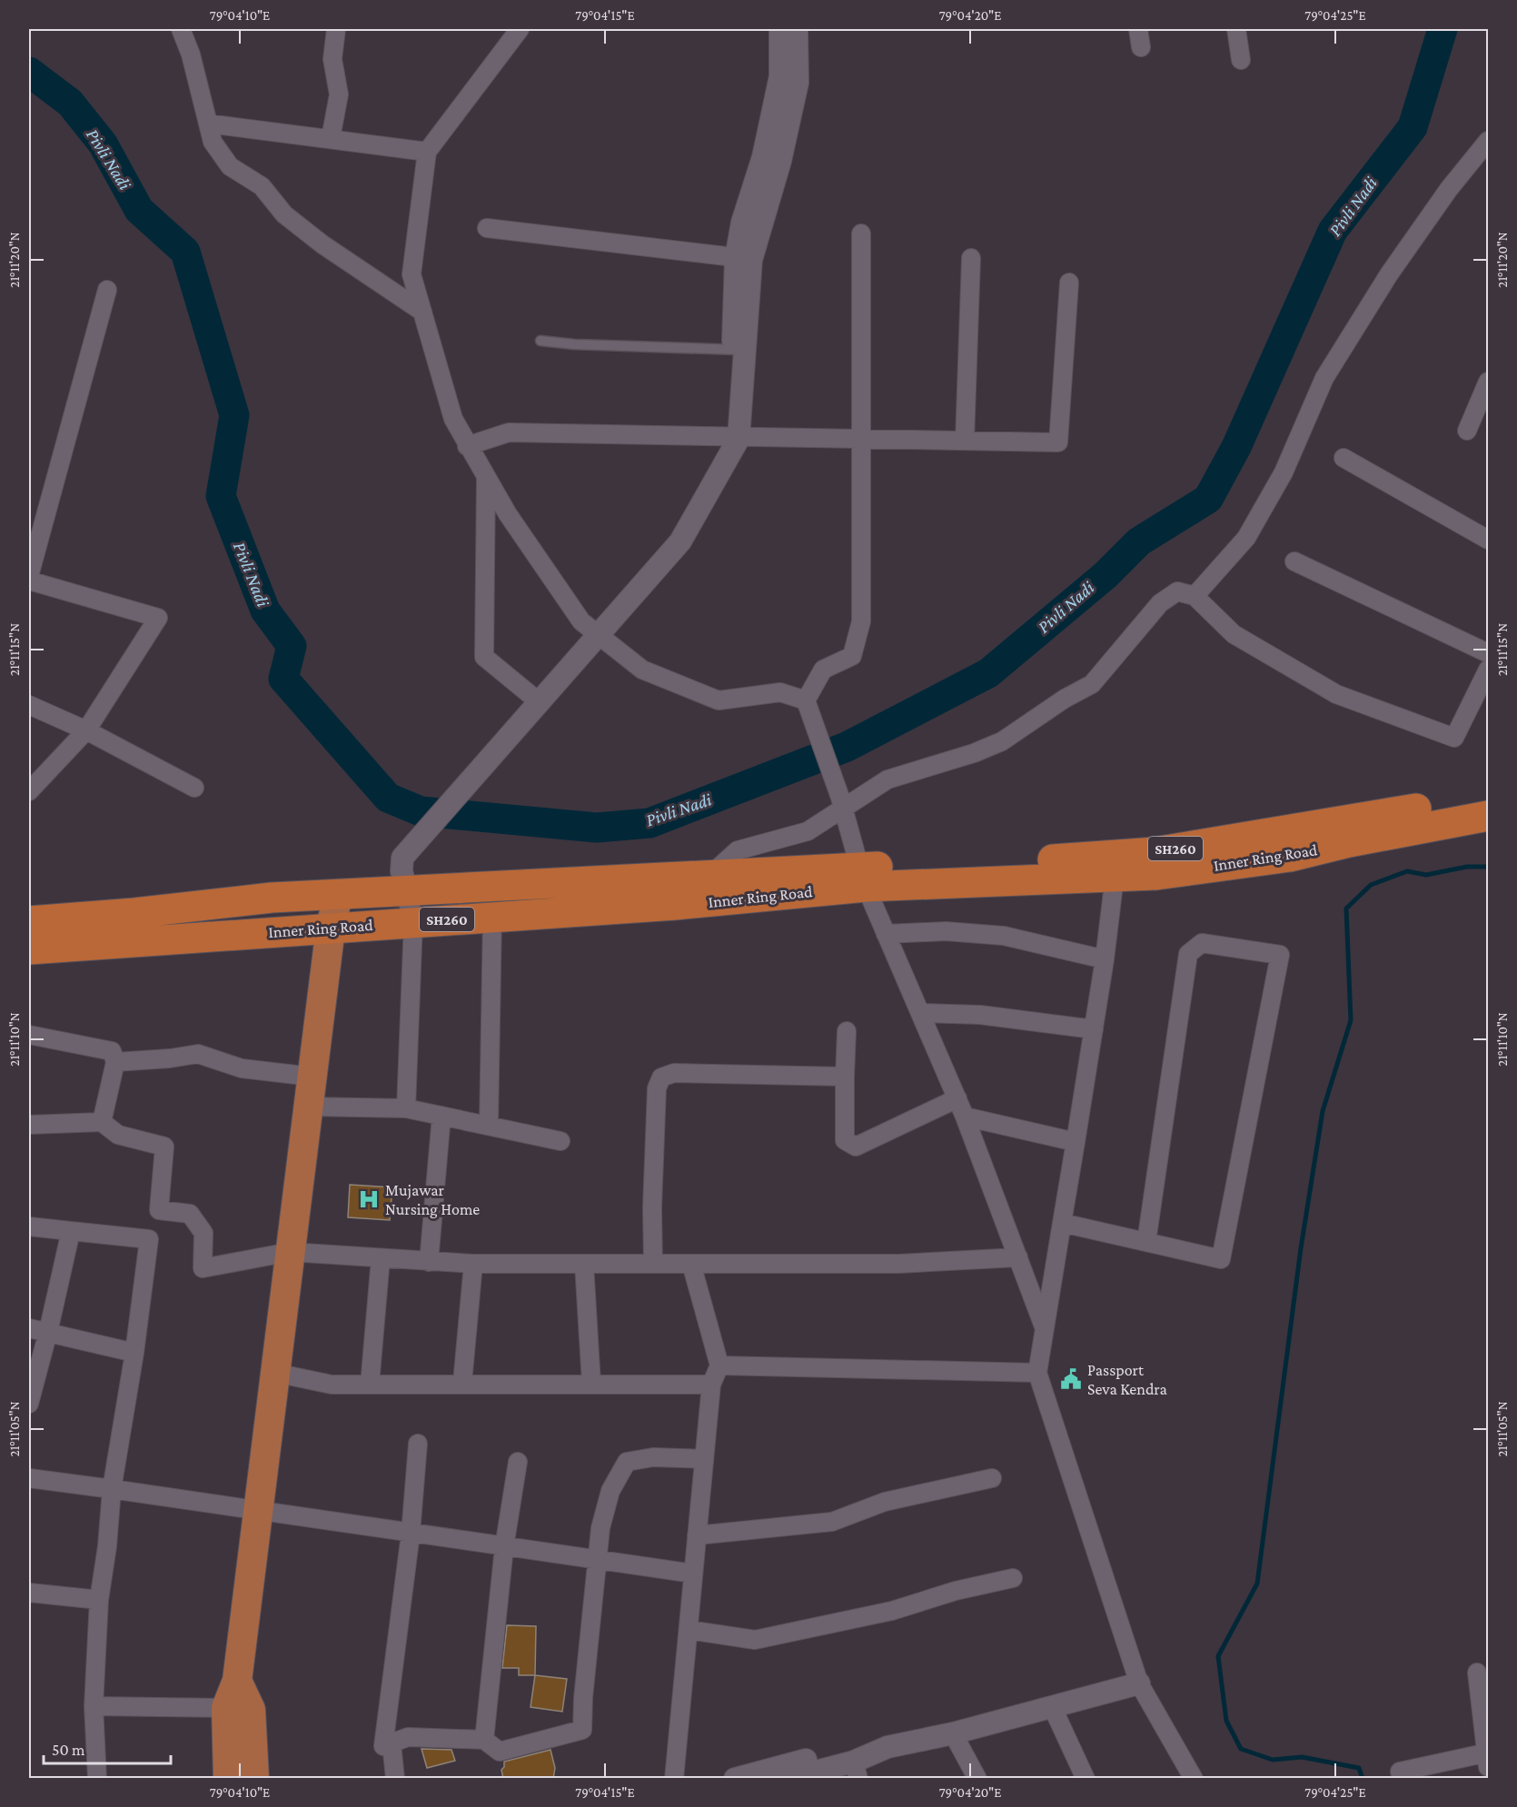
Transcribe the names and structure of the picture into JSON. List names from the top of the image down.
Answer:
{
  "streets": {
    "highway": ["SH260", "Inner Ring Road"]
  },
  "water": ["Pivli Nadi"],
  "places": {
    "hospital": ["Mujawar Nursing Home"],
    "public building": ["Passport Seva Kendra"]
  },
  "scale_bar": "50 m",
  "coordinates": [
    "79°04'10\"E",
    "79°04'15\"E",
    "79°04'20\"E",
    "79°04'25\"E",
    "21°11'20\"N",
    "21°11'15\"N",
    "21°11'10\"N",
    "21°11'05\"N"
  ]
}
